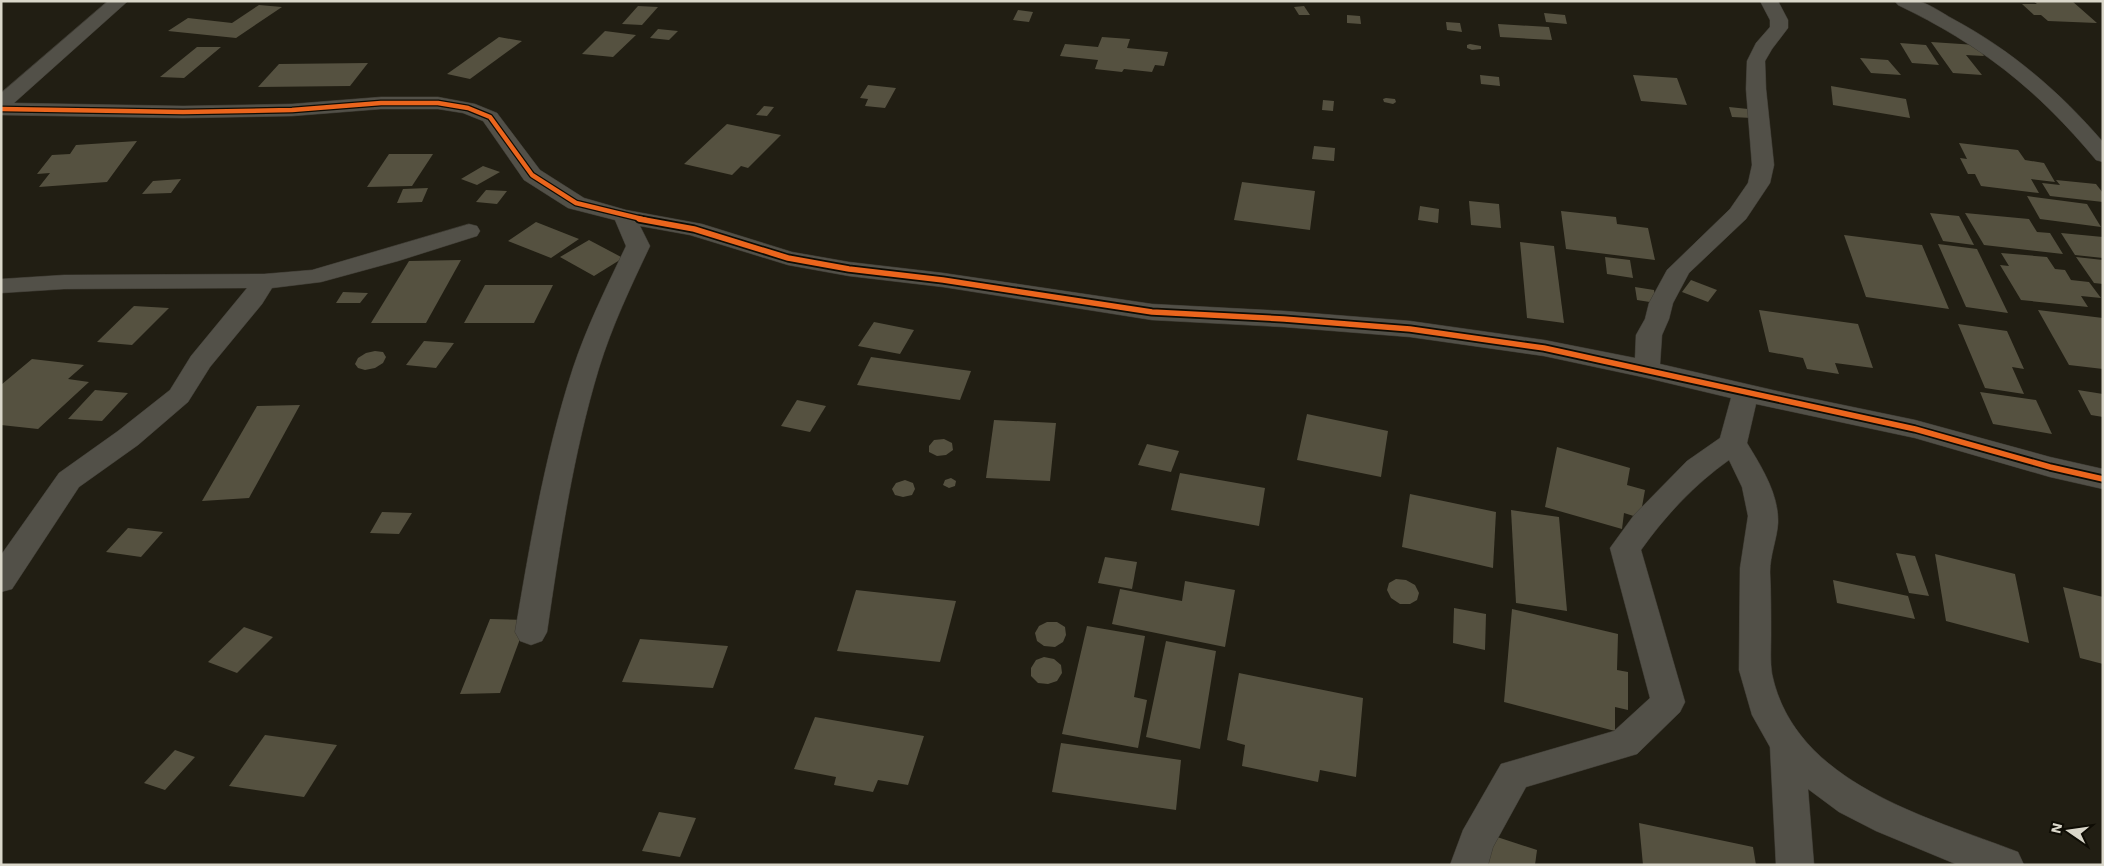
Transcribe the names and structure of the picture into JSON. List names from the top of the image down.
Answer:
{
  "north": "left"
}
